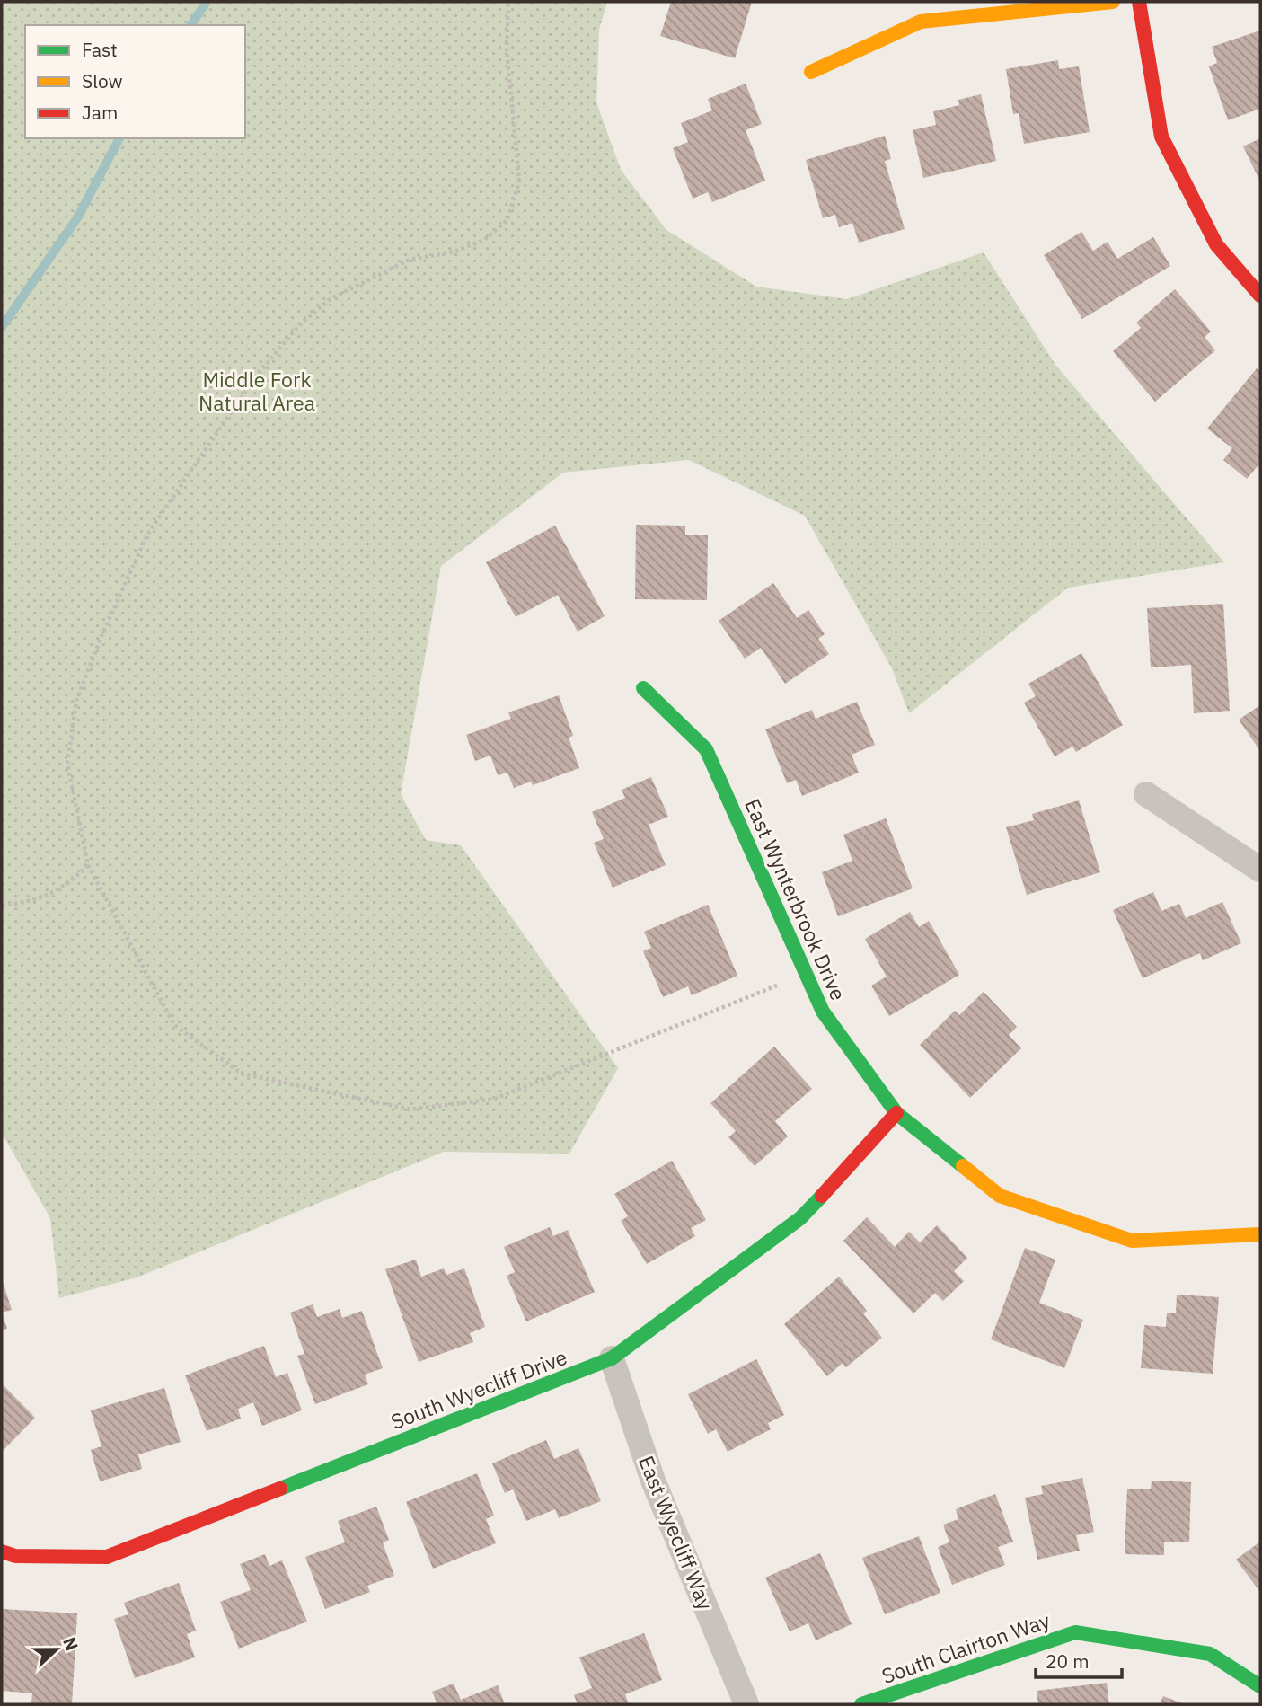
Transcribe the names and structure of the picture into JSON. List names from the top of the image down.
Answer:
{
  "streets": {
    "street": [
      "East Wynterbrook Drive",
      "South Wyecliff Drive",
      "East Wyecliff Way",
      "South Clairton Way"
    ]
  },
  "crossings": [
    ["East Wynterbrook Drive", "South Wyecliff Drive"],
    ["South Wyecliff Drive", "East Wyecliff Way"]
  ],
  "parks": ["Middle Fork Natural Area"],
  "legend": ["Fast", "Slow", "Jam"],
  "scale_bar": "20 m",
  "north": "right"
}
